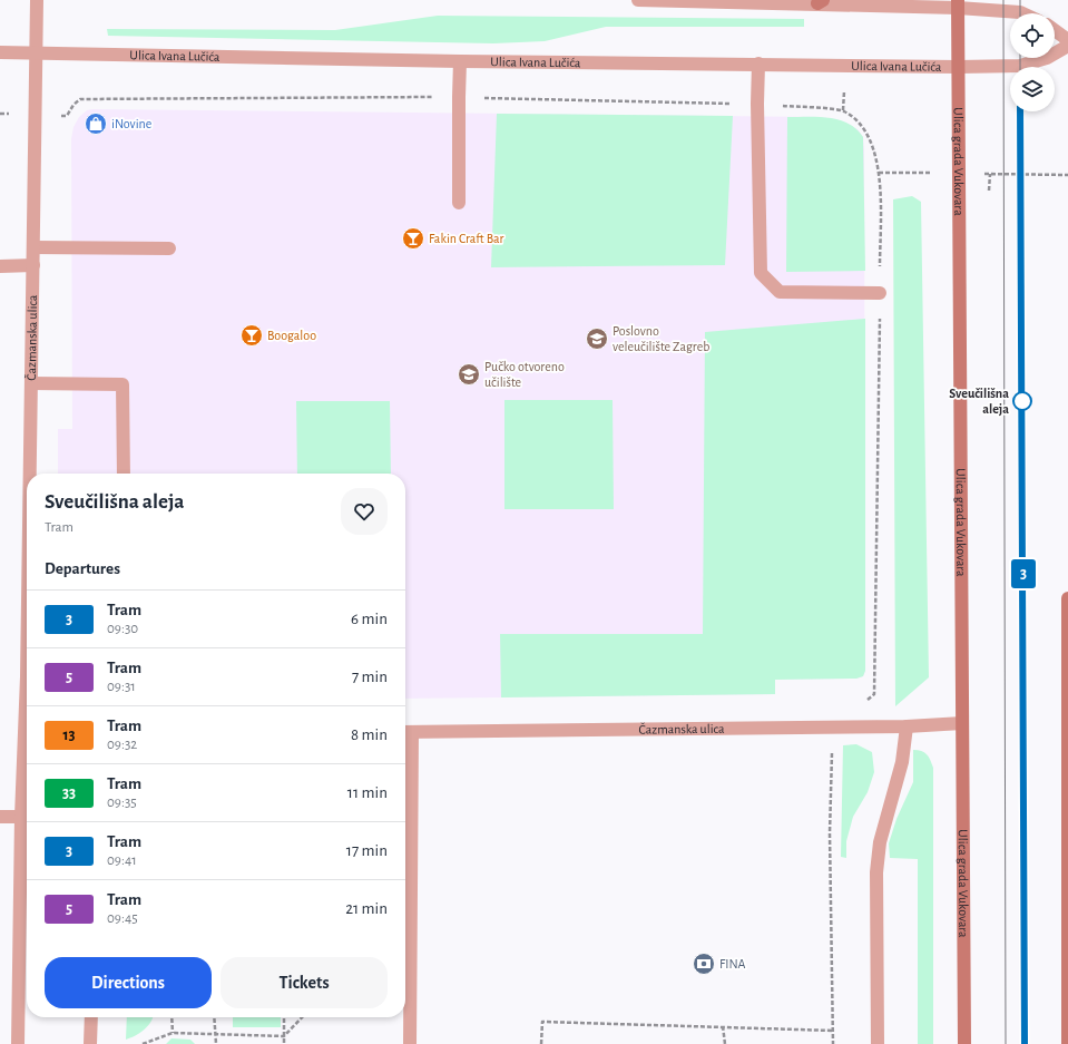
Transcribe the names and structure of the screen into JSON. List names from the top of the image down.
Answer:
{
  "streets": {
    "main road": ["Ulica grada Vukovara"],
    "street": ["Ulica Ivana Lučića", "Čazmanska ulica"]
  },
  "crossings": [
    ["Ulica Ivana Lučića", "Ulica grada Vukovara"],
    ["Ulica Ivana Lučića", "Čazmanska ulica"],
    ["Ulica grada Vukovara", "Čazmanska ulica"]
  ],
  "places": {
    "shop": ["iNovine"],
    "bar": ["Fakin Craft Bar", "Boogaloo"],
    "school or university": ["Poslovno veleučilište Zagreb", "Pučko otvoreno učilište"],
    "other": ["Sveučilišna aleja"],
    "bank": ["FINA"]
  },
  "lines": ["tram line 3"],
  "page": {
    "on_map": "3",
    "heading": [
      ["Sveučilišna aleja", "Tram"],
      "Departures"
    ],
    "list": [
      {
        "mark": "3",
        "name": "Tram",
        "note": "09:30",
        "value": "6 min"
      },
      {
        "mark": "5",
        "name": "Tram",
        "note": "09:31",
        "value": "7 min"
      },
      {
        "mark": "13",
        "name": "Tram",
        "note": "09:32",
        "value": "8 min"
      },
      {
        "mark": "33",
        "name": "Tram",
        "note": "09:35",
        "value": "11 min"
      },
      {
        "mark": "3",
        "name": "Tram",
        "note": "09:41",
        "value": "17 min"
      },
      {
        "mark": "5",
        "name": "Tram",
        "note": "09:45",
        "value": "21 min"
      }
    ],
    "buttons": ["Directions", "Tickets"]
  }
}
